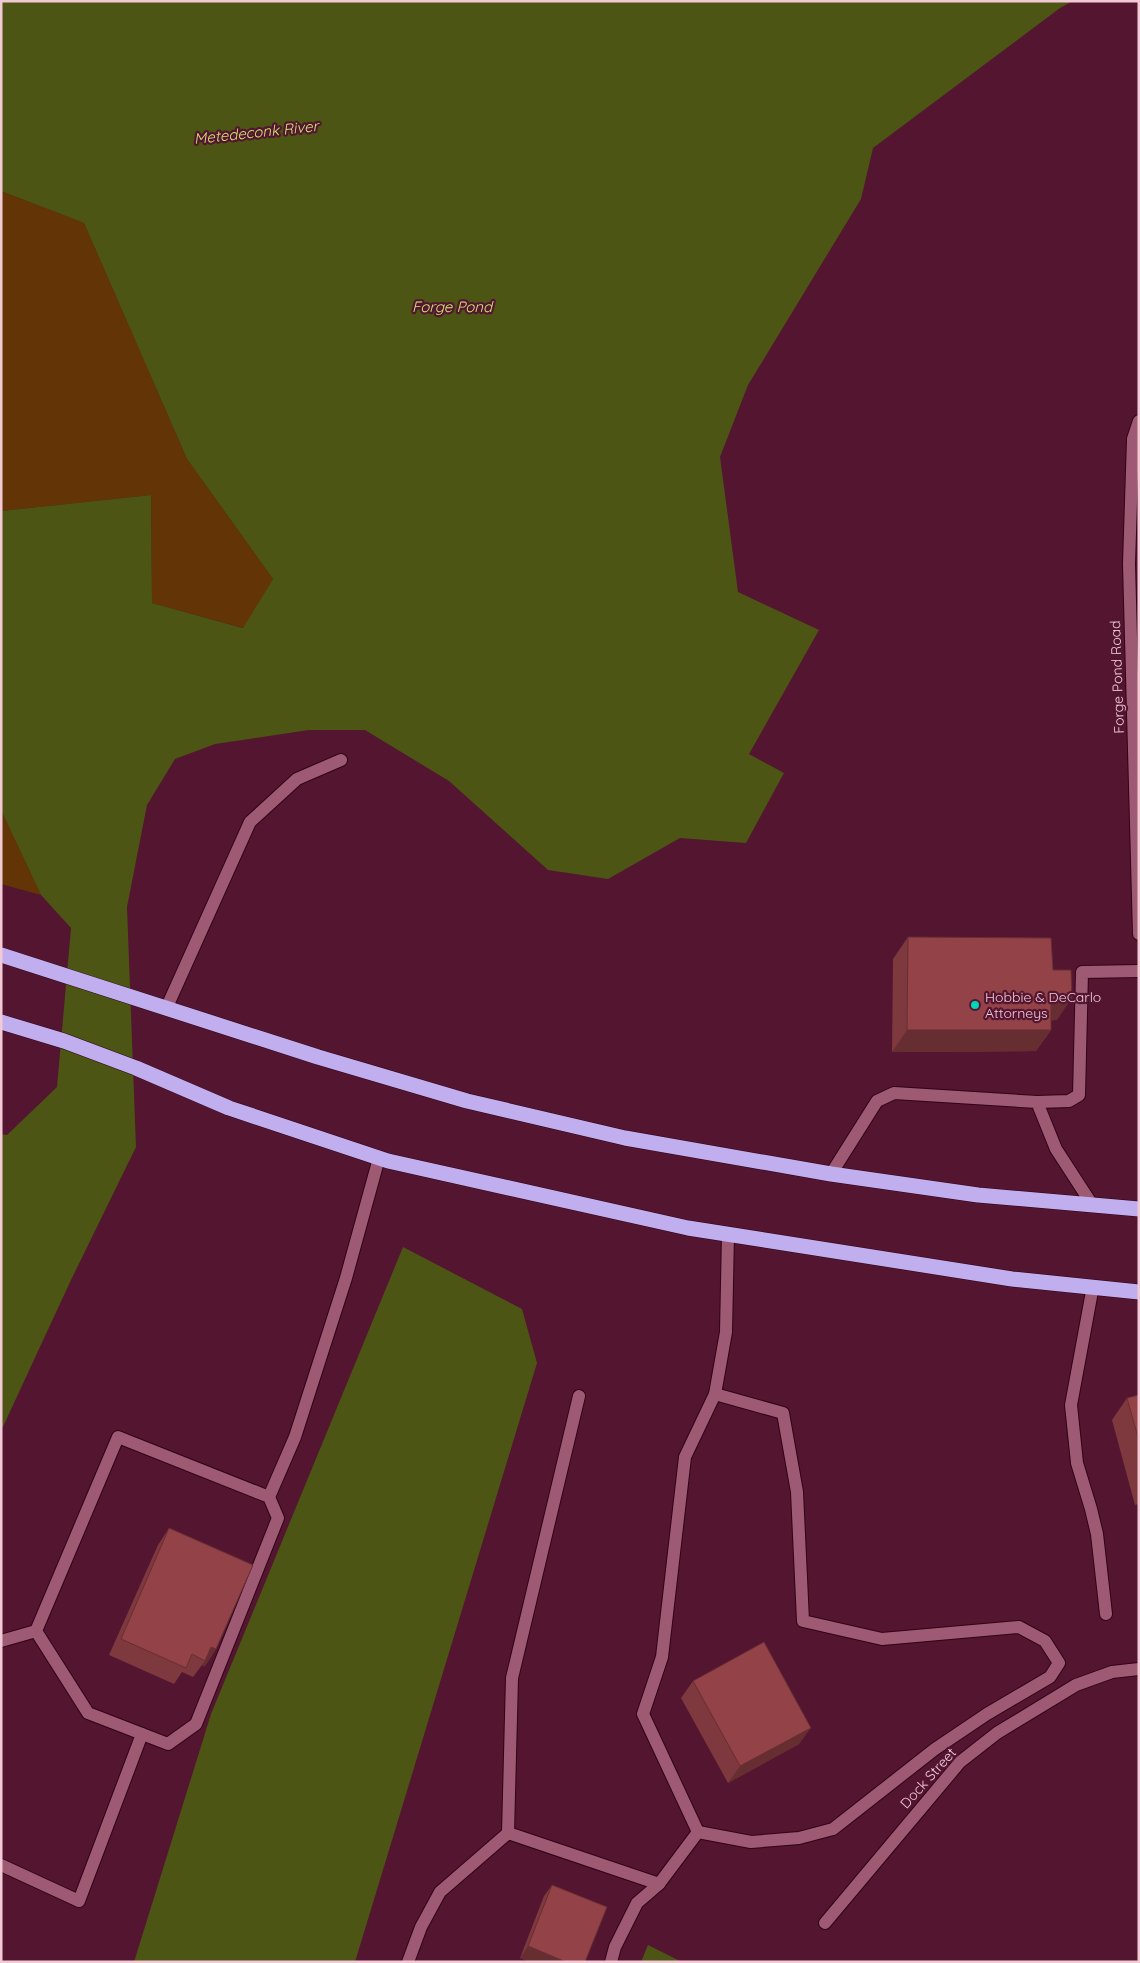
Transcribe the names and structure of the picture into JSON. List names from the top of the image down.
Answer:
{
  "streets": {
    "street": ["Forge Pond Road", "Dock Street"]
  },
  "water": ["Metedeconk River", "Forge Pond"],
  "places": ["Hobbie & DeCarlo Attorneys"]
}
